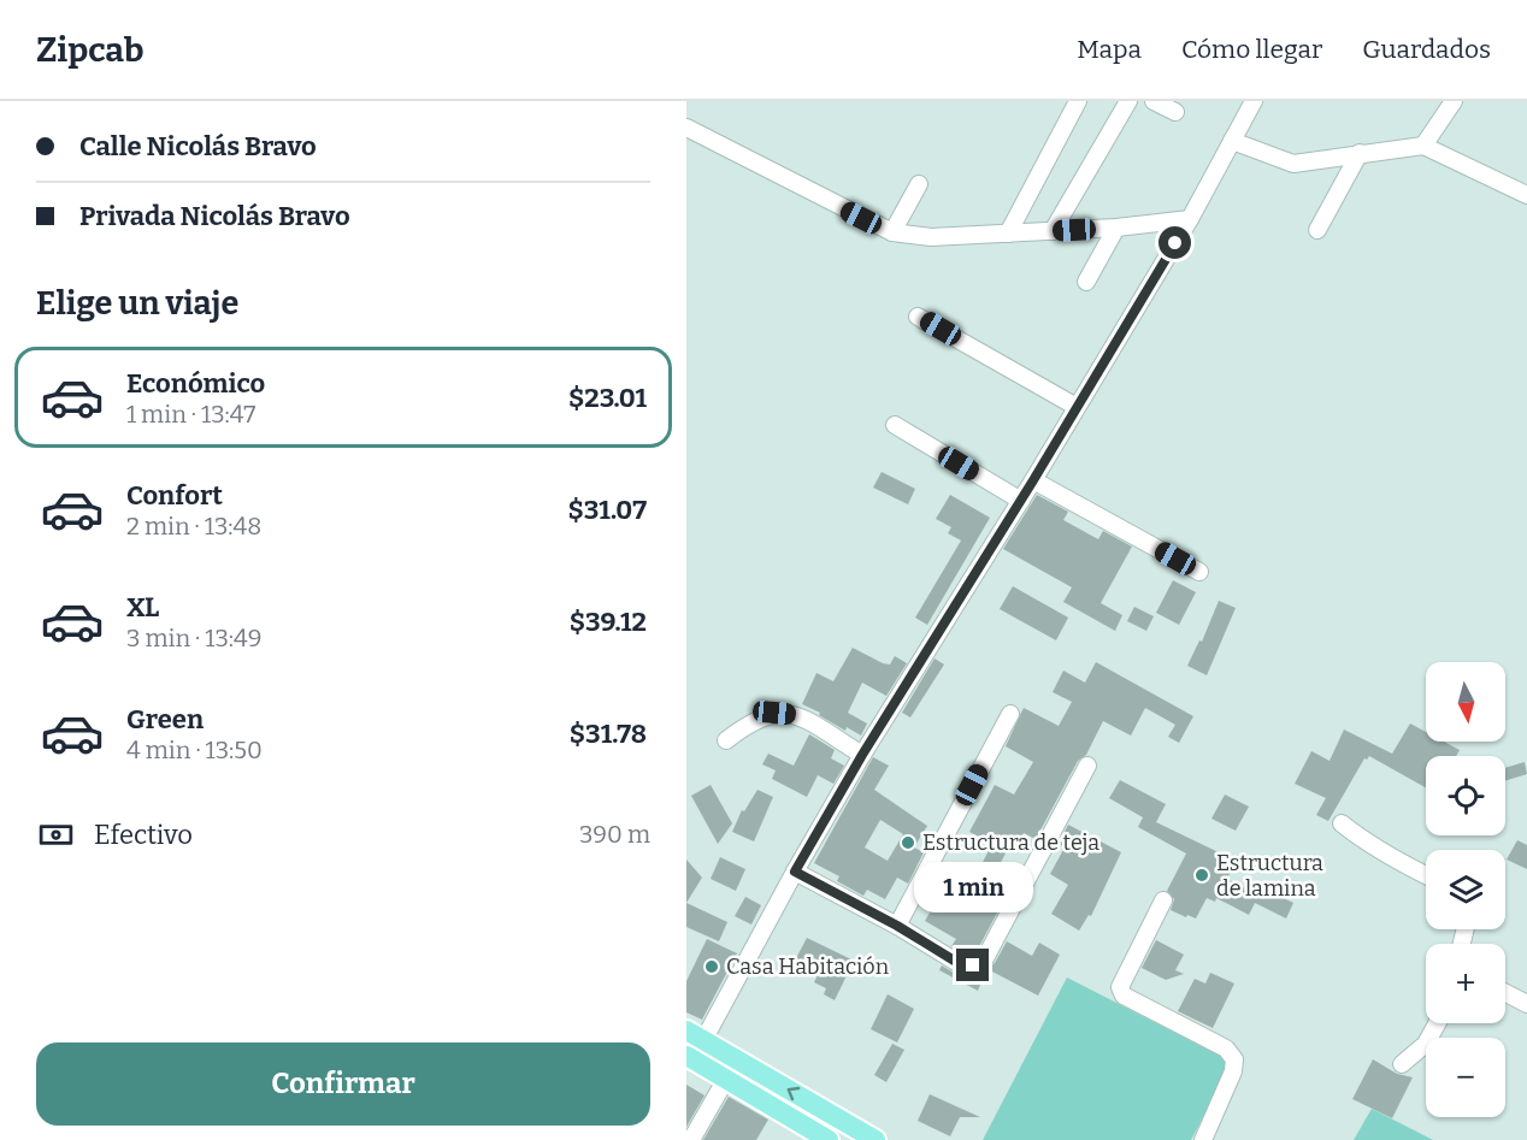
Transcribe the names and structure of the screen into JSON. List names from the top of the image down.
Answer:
{
  "places": ["Estructura de teja", "Estructura de lamina", "Casa Habitación"],
  "north": "bottom",
  "page": {
    "header": "Zipcab",
    "nav": ["Mapa", "Cómo llegar", "Guardados"],
    "banner": ["Calle Nicolás Bravo", "Privada Nicolás Bravo"],
    "heading": "Elige un viaje",
    "list": [
      {
        "name": "Económico",
        "note": "1 min · 13:47",
        "value": "$23.01"
      },
      {
        "name": "Confort",
        "note": "2 min · 13:48",
        "value": "$31.07"
      },
      {
        "name": "XL",
        "note": "3 min · 13:49",
        "value": "$39.12"
      },
      {
        "name": "Green",
        "note": "4 min · 13:50",
        "value": "$31.78"
      }
    ],
    "map_buttons": ["+", "−"],
    "pay": ["Efectivo", "390 m"],
    "bubble": "1 min",
    "buttons": "Confirmar"
  }
}
